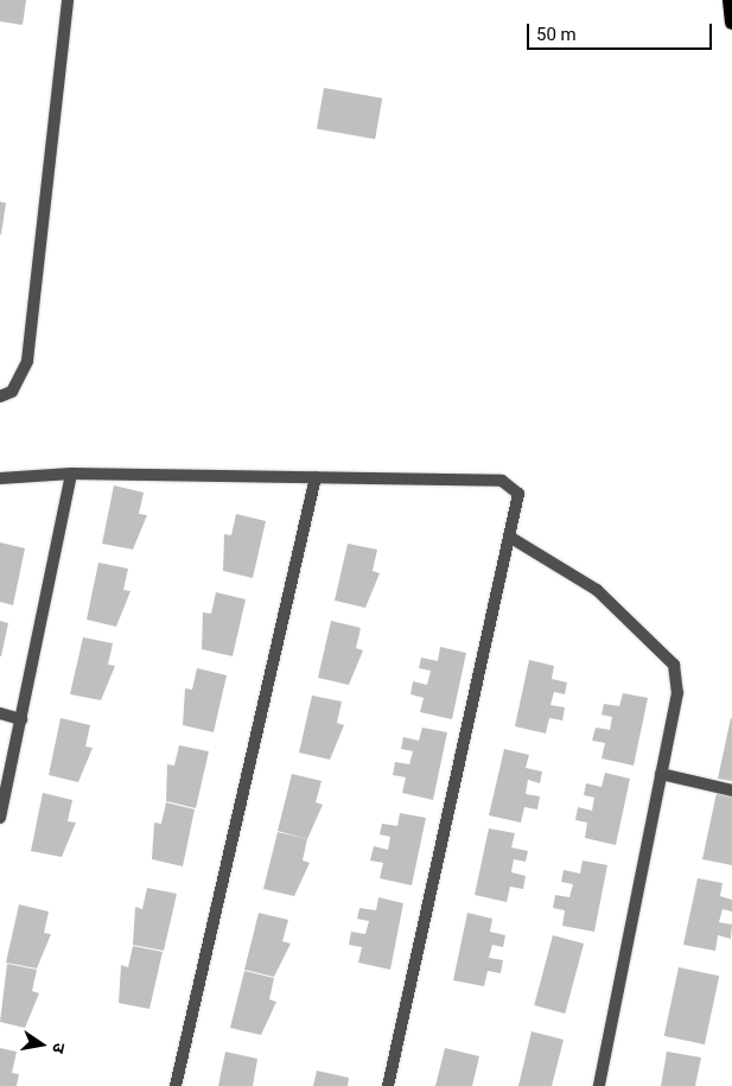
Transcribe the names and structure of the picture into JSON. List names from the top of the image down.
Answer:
{
  "scale_bar": "50 m",
  "north": "right"
}
